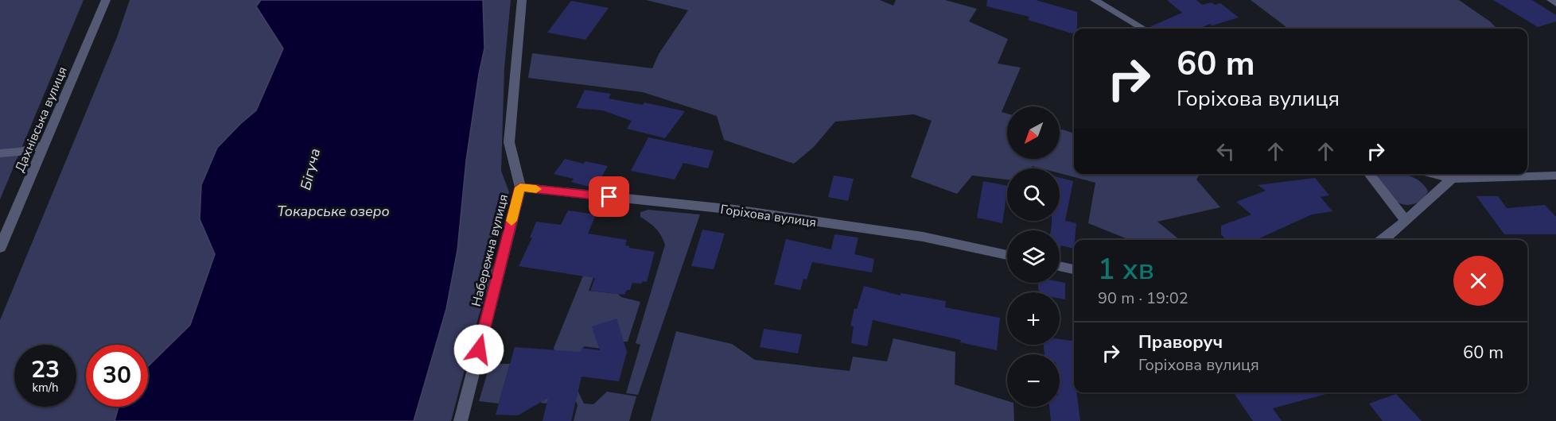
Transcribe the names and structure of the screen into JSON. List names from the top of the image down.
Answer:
{
  "streets": {
    "street": ["Дахнівська вулиця", "Горіхова вулиця", "Набережна вулиця"]
  },
  "crossings": [
    ["Горіхова вулиця", "Набережна вулиця"]
  ],
  "water": ["Бігуча", "Токарське озеро"],
  "north": "bottom left",
  "page": {
    "turn": ["60 m", "Горіхова вулиця"],
    "map_buttons": ["+", "−"],
    "heading": ["1 хв", "90 m · 19:02"],
    "list": [
      {
        "name": "Праворуч",
        "note": "Горіхова вулиця",
        "value": "60 m"
      }
    ],
    "speed": "23 km/h",
    "limit": "30"
  }
}
